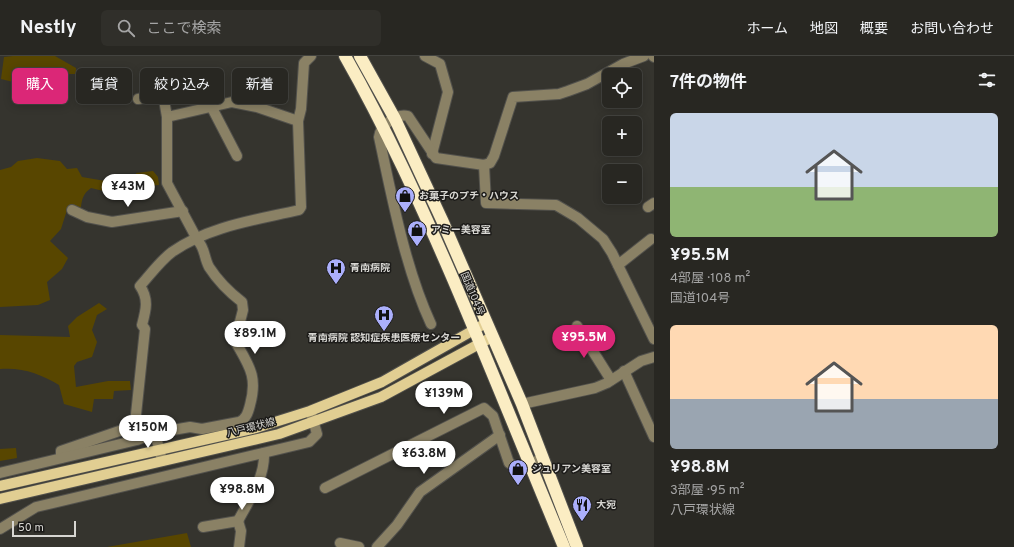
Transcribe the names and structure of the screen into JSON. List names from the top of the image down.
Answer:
{
  "streets": {
    "highway": ["国道104号"],
    "main road": ["八戸環状線"]
  },
  "crossings": [
    ["国道104号", "八戸環状線"]
  ],
  "places": {
    "shop": ["お菓子のプチ・ハウス", "アミー美容室", "ジュリアン美容室"],
    "hospital": ["青南病院", "青南病院 認知症疾患医療センター"],
    "restaurant": ["大宛"]
  },
  "scale_bar": "50 m",
  "page": {
    "header": "Nestly",
    "search": "ここで検索",
    "nav": [
      "ホーム",
      "地図",
      "概要",
      "お問い合わせ"
    ],
    "heading": "7件の物件",
    "map_buttons": ["+", "−"],
    "chip": [
      "購入",
      "賃貸",
      "絞り込み",
      "新着"
    ],
    "list": [
      {
        "name": "¥95.5M",
        "note": "4部屋 · 108 m² · 国道104号"
      },
      {
        "name": "¥98.8M",
        "note": "3部屋 · 95 m² · 八戸環状線"
      }
    ],
    "price": [
      "¥43M",
      "¥89.1M",
      "¥95.5M",
      "¥139M",
      "¥150M",
      "¥63.8M",
      "¥98.8M"
    ],
    "scale": "50 m"
  }
}
